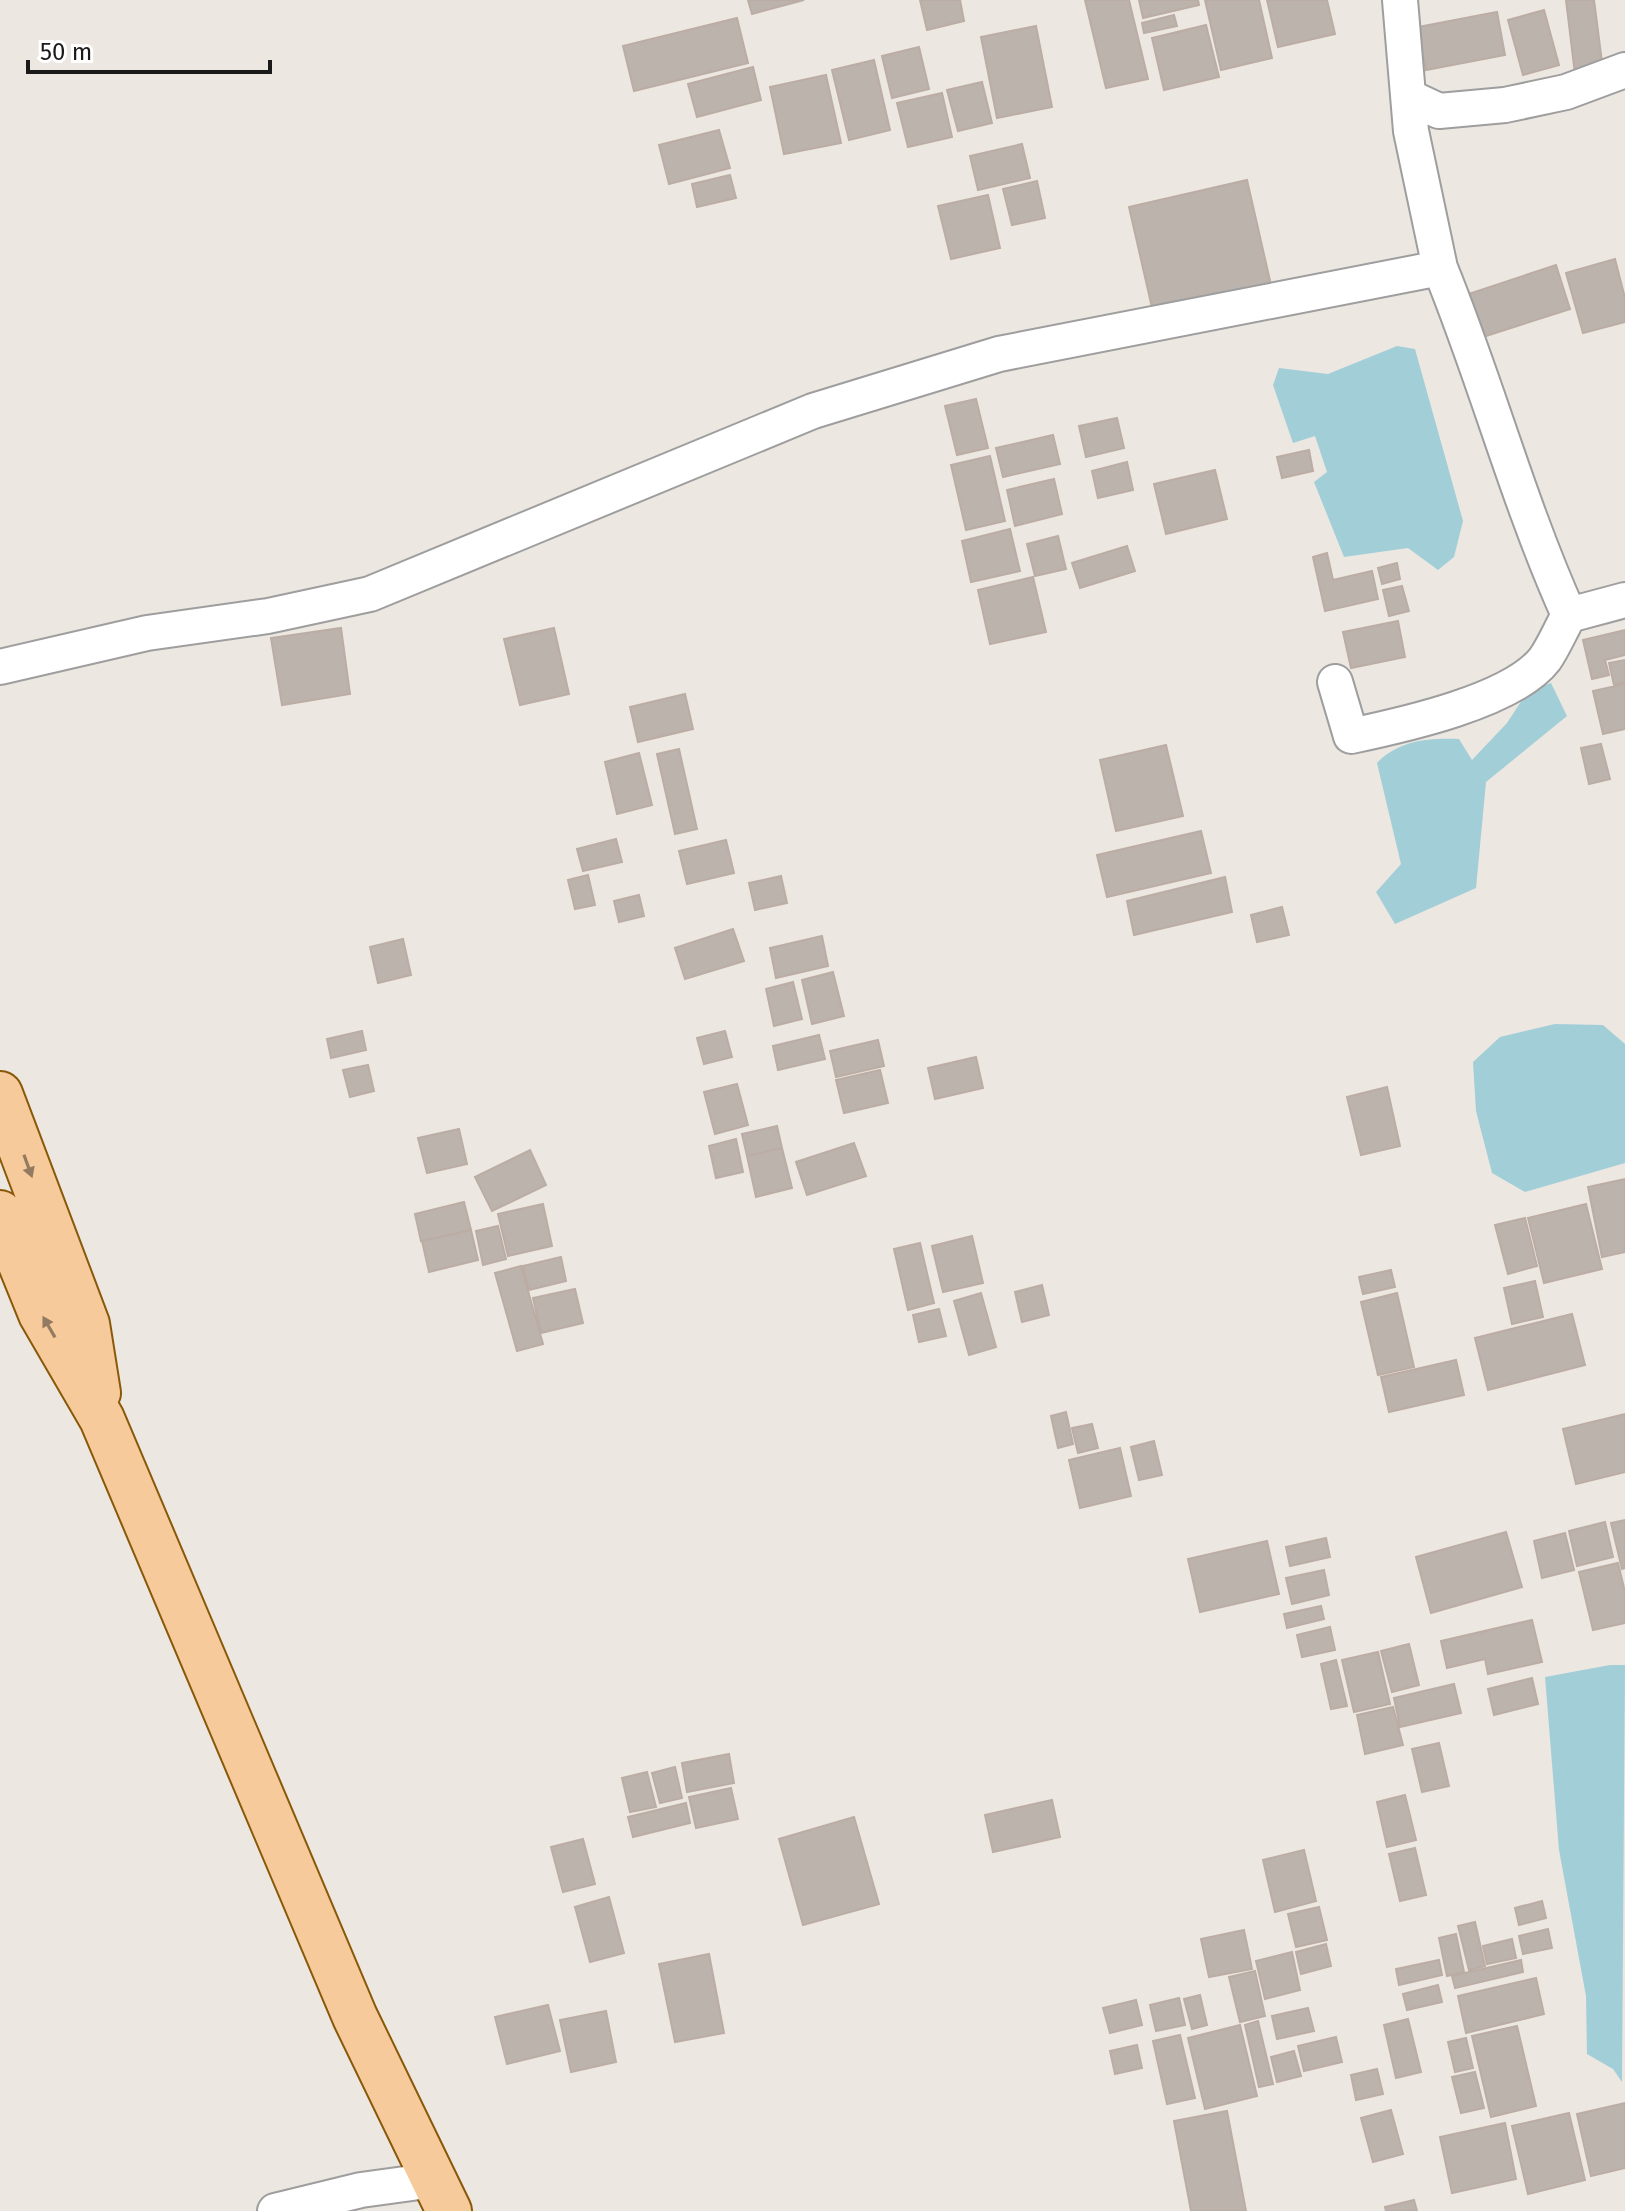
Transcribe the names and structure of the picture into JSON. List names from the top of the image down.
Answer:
{
  "scale_bar": "50 m"
}
